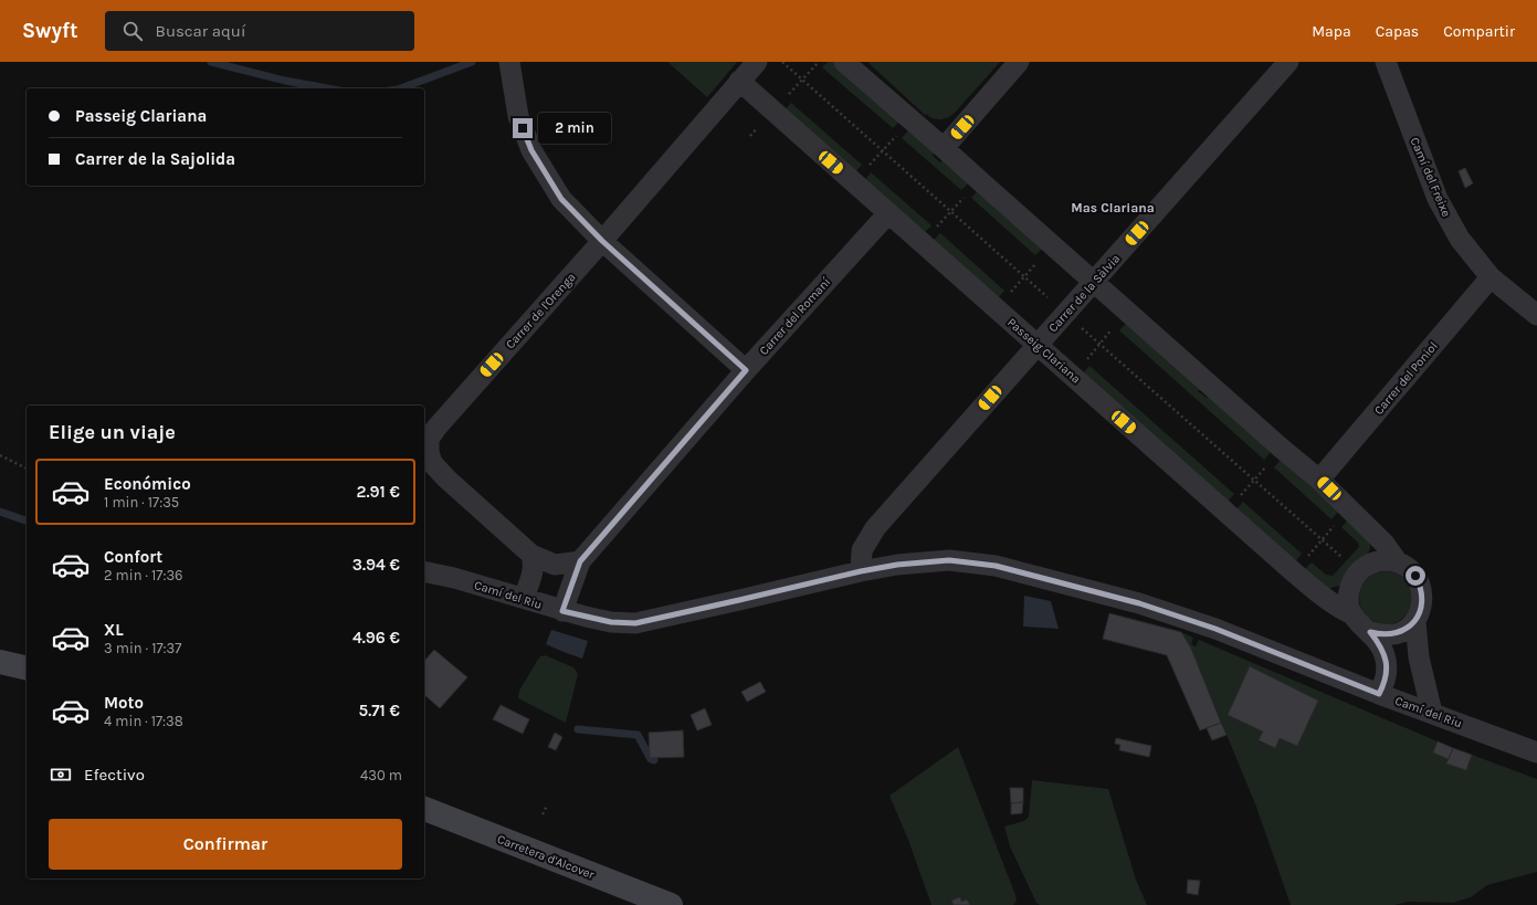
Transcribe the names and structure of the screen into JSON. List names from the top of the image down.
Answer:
{
  "streets": {
    "main road": ["Carretera d'Alcover"],
    "street": [
      "Camí del Freixe",
      "Carrer de la Sàlvia",
      "Carrer de l'Orenga",
      "Carrer del Romaní",
      "Passeig Clariana",
      "Carrer del Poniol",
      "Camí del Riu"
    ]
  },
  "crossings": [
    ["Camí del Freixe", "Carrer del Poniol"],
    ["Carrer de la Sàlvia", "Passeig Clariana"],
    ["Carrer de la Sàlvia", "Camí del Riu"],
    ["Carrer de l'Orenga", "Carrer del Romaní"],
    ["Carrer de l'Orenga", "Passeig Clariana"],
    ["Carrer del Romaní", "Passeig Clariana"],
    ["Carrer del Romaní", "Camí del Riu"],
    ["Passeig Clariana", "Camí del Riu"]
  ],
  "districts": ["Mas Clariana"],
  "page": {
    "header": "Swyft",
    "search": "Buscar aquí",
    "nav": ["Mapa", "Capas", "Compartir"],
    "banner": ["Passeig Clariana", "Carrer de la Sajolida"],
    "bubble": "2 min",
    "heading": "Elige un viaje",
    "list": [
      {
        "name": "Económico",
        "note": "1 min · 17:35",
        "value": "2.91 €"
      },
      {
        "name": "Confort",
        "note": "2 min · 17:36",
        "value": "3.94 €"
      },
      {
        "name": "XL",
        "note": "3 min · 17:37",
        "value": "4.96 €"
      },
      {
        "name": "Moto",
        "note": "4 min · 17:38",
        "value": "5.71 €"
      }
    ],
    "pay": ["Efectivo", "430 m"],
    "buttons": "Confirmar"
  }
}
